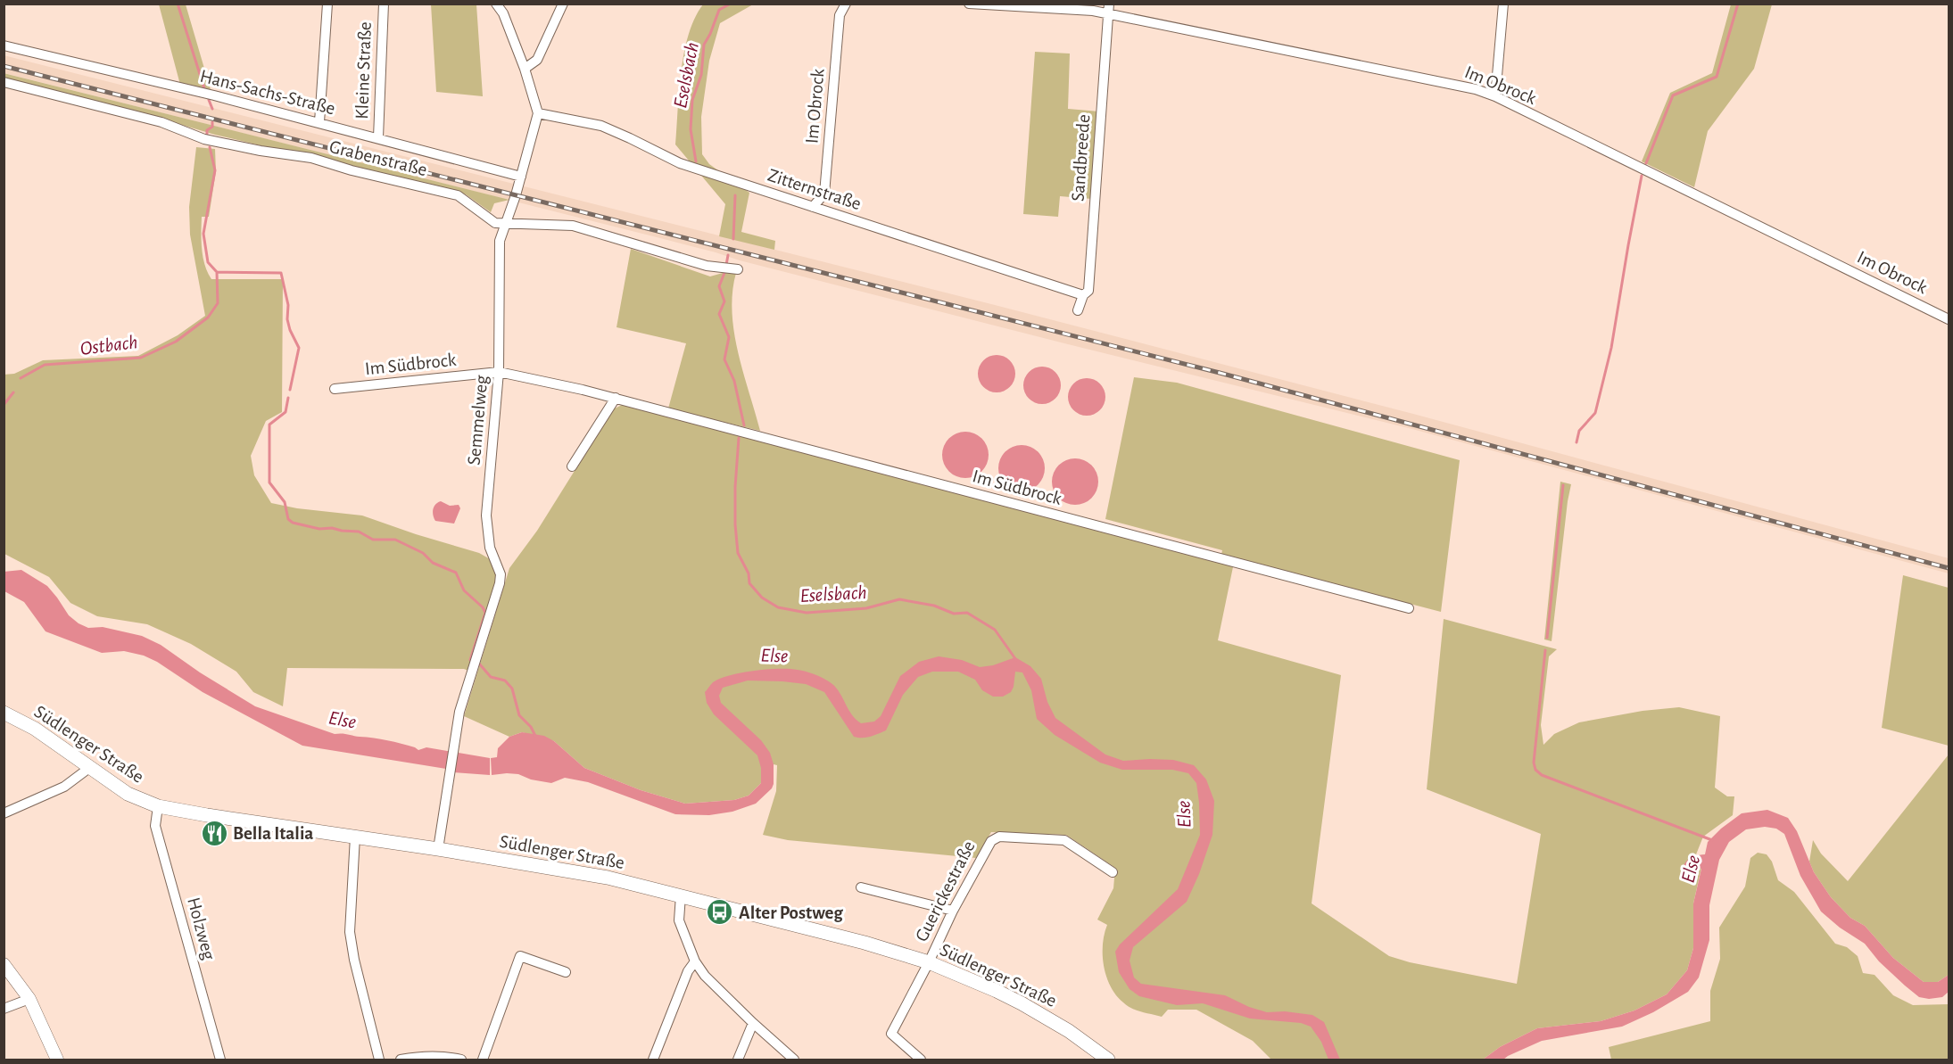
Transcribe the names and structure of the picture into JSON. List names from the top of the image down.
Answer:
{
  "streets": {
    "main road": ["Südlenger Straße"],
    "street": [
      "Kleine Straße",
      "Im Obrock",
      "Hans-Sachs-Straße",
      "Grabenstraße",
      "Sandbreede",
      "Zitternstraße",
      "Im Südbrock",
      "Semmelweg",
      "Guerickestraße",
      "Holzweg"
    ]
  },
  "crossings": [
    ["Kleine Straße", "Hans-Sachs-Straße"],
    ["Im Obrock", "Sandbreede"],
    ["Im Obrock", "Zitternstraße"],
    ["Hans-Sachs-Straße", "Semmelweg"],
    ["Grabenstraße", "Semmelweg"],
    ["Sandbreede", "Zitternstraße"],
    ["Zitternstraße", "Semmelweg"],
    ["Im Südbrock", "Semmelweg"],
    ["Semmelweg", "Südlenger Straße"],
    ["Südlenger Straße", "Guerickestraße"],
    ["Südlenger Straße", "Holzweg"]
  ],
  "water": ["Eselsbach", "Ostbach", "Else"],
  "places": {
    "restaurant": ["Bella Italia"],
    "bus stop": ["Alter Postweg"]
  }
}
